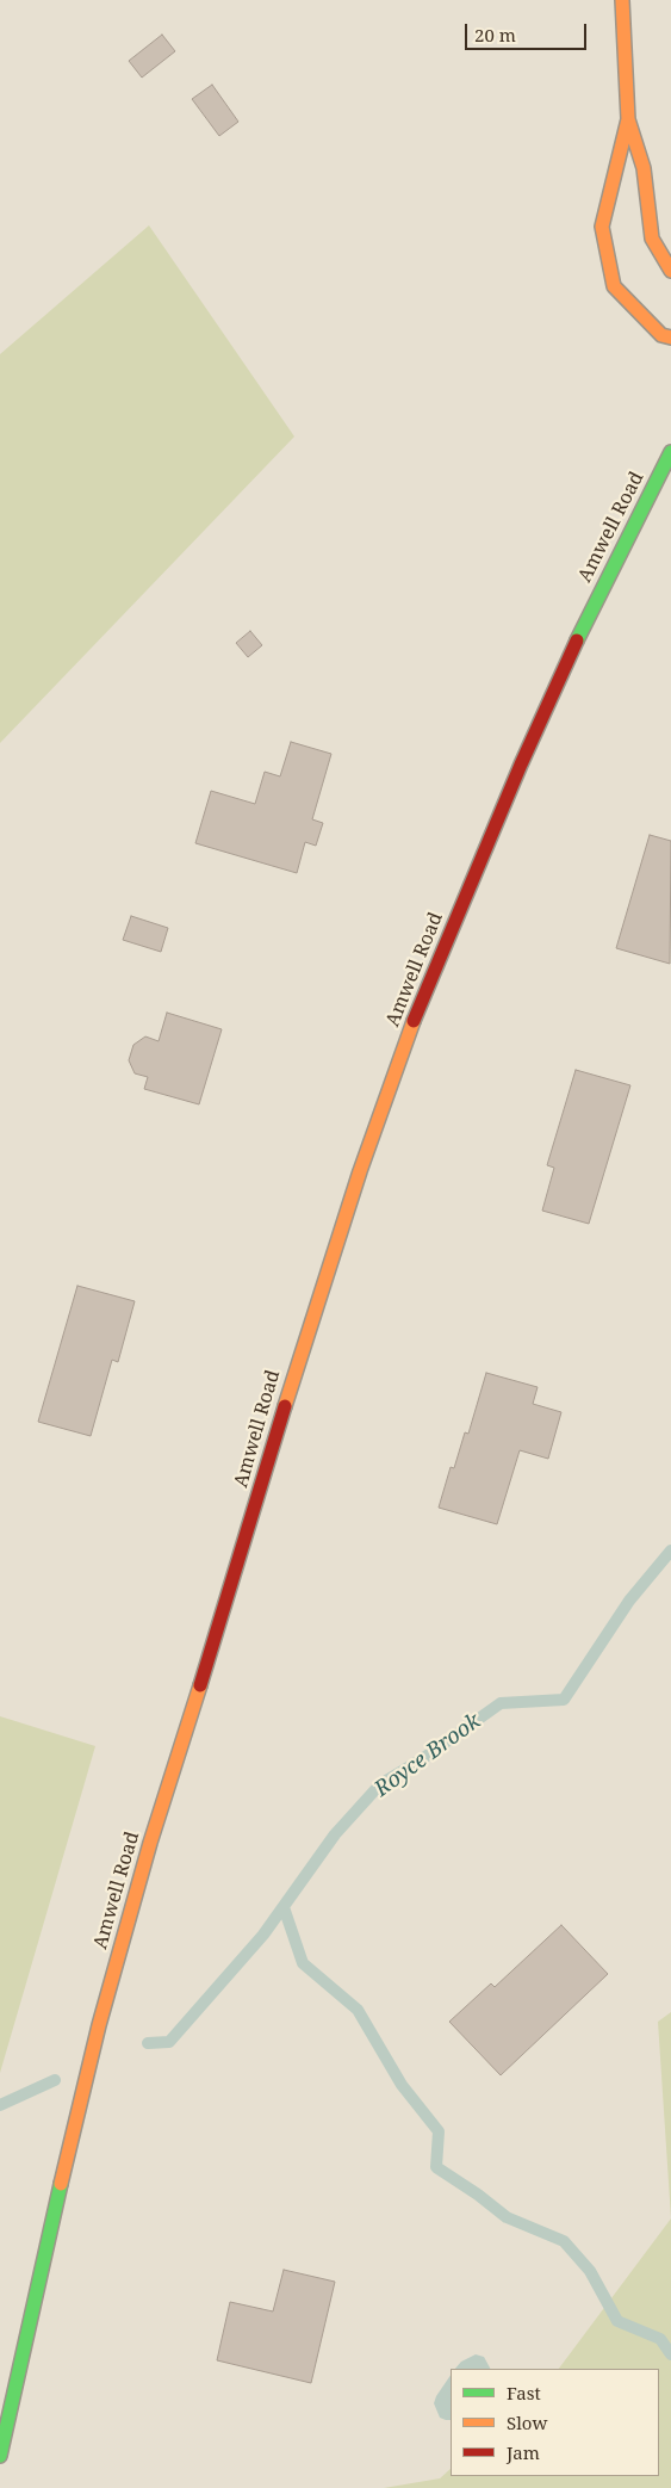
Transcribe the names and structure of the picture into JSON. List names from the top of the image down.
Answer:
{
  "streets": {
    "main road": ["Amwell Road"]
  },
  "water": ["Royce Brook"],
  "legend": ["Fast", "Slow", "Jam"],
  "scale_bar": "20 m"
}
